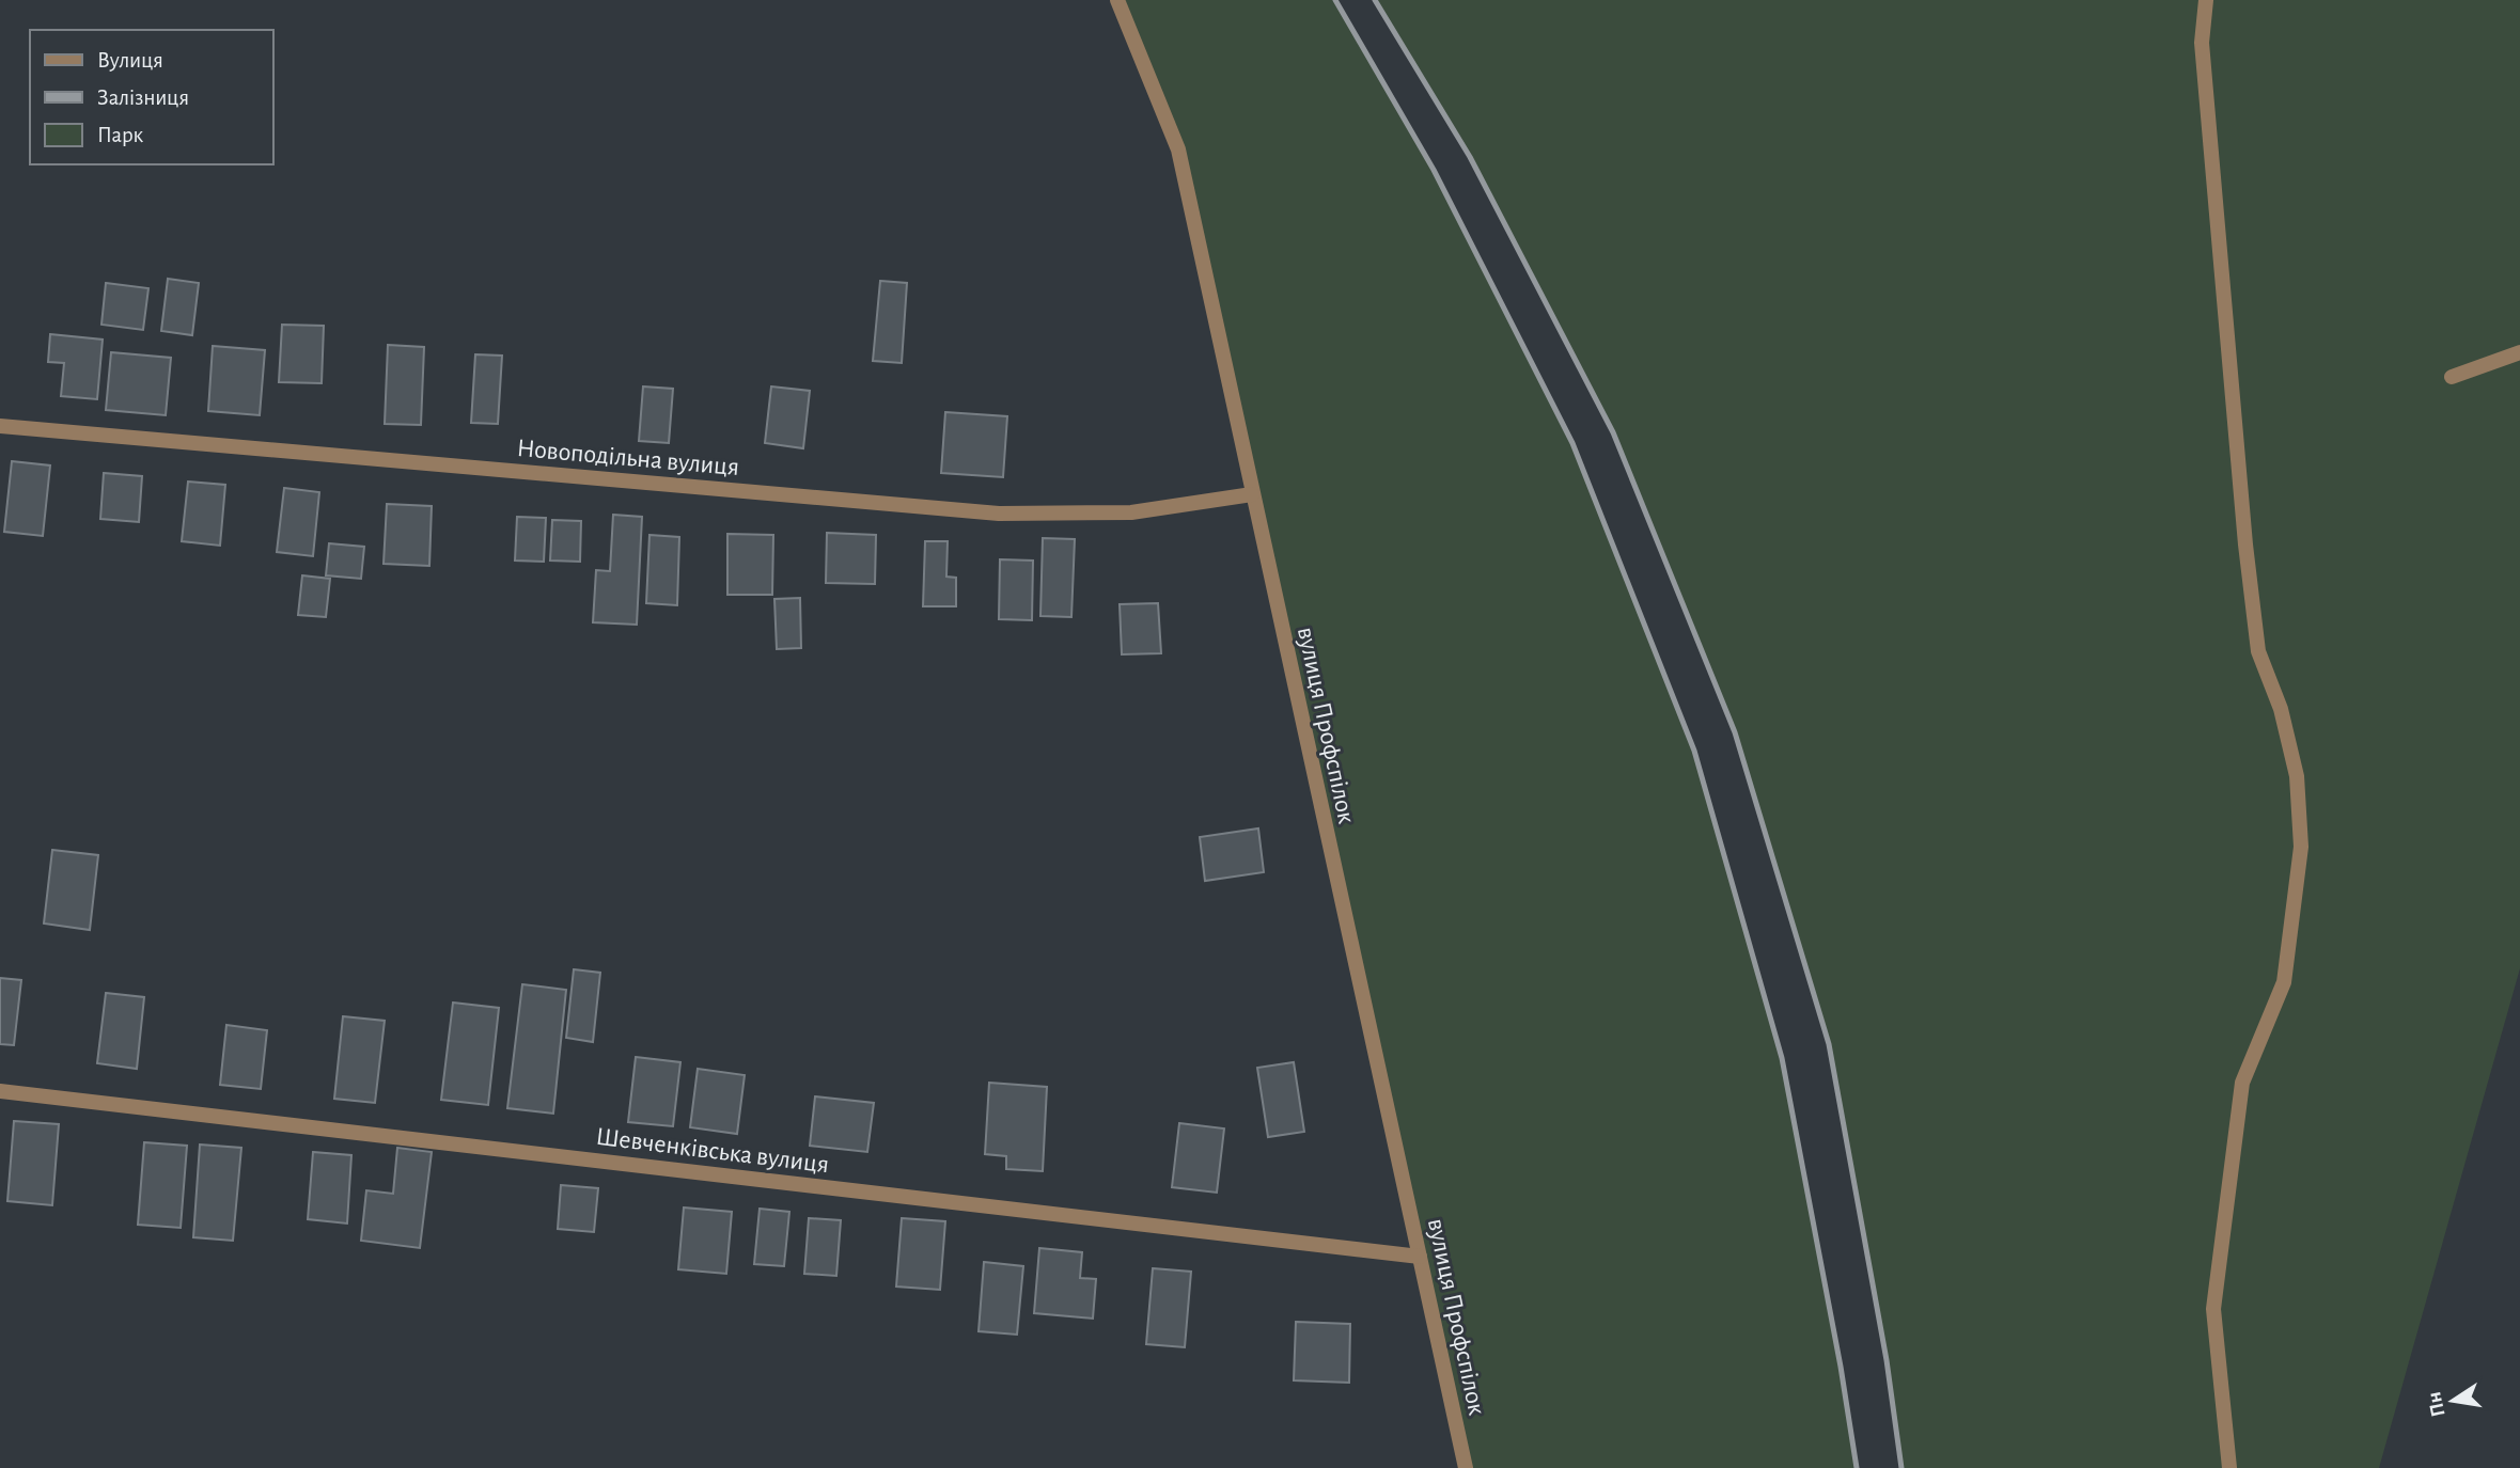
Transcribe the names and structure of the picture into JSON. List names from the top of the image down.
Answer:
{
  "streets": {
    "street": ["Новоподільна вулиця", "вулиця Профспілок", "Шевченківська вулиця"]
  },
  "crossings": [
    ["Новоподільна вулиця", "вулиця Профспілок"],
    ["вулиця Профспілок", "Шевченківська вулиця"]
  ],
  "legend": ["Вулиця", "Залізниця", "Парк"],
  "north": "left"
}
